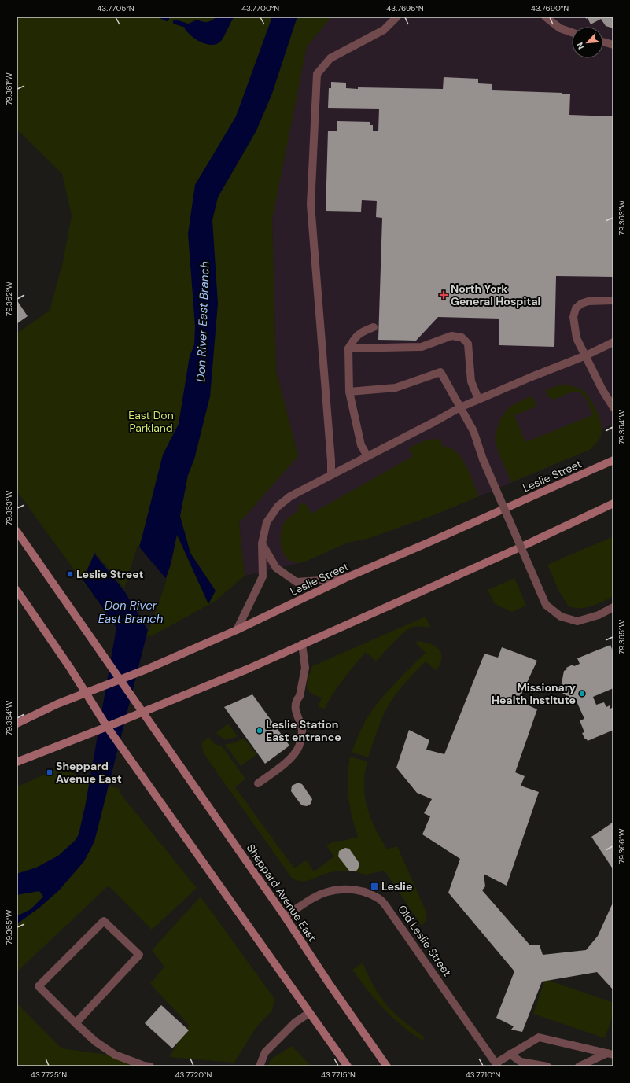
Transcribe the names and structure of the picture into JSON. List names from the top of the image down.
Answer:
{
  "streets": {
    "main road": ["Leslie Street", "Sheppard Avenue East"],
    "street": ["Old Leslie Street"]
  },
  "crossings": [
    ["Leslie Street", "Sheppard Avenue East"],
    ["Sheppard Avenue East", "Old Leslie Street"]
  ],
  "water": ["Don River East Branch"],
  "parks": ["East Don Parkland"],
  "places": {
    "health": ["North York General Hospital"],
    "transit": ["Leslie Street", "Sheppard Avenue East", "Leslie"],
    "other": ["Missionary Health Institute", "Leslie Station East entrance"]
  },
  "north": "bottom left",
  "coordinates": [
    "43.7705°N",
    "43.7700°N",
    "43.7695°N",
    "43.7690°N",
    "79.361°W",
    "79.363°W",
    "79.362°W",
    "79.364°W",
    "79.365°W",
    "79.366°W",
    "43.7725°N",
    "43.7720°N",
    "43.7715°N",
    "43.7710°N"
  ]
}
